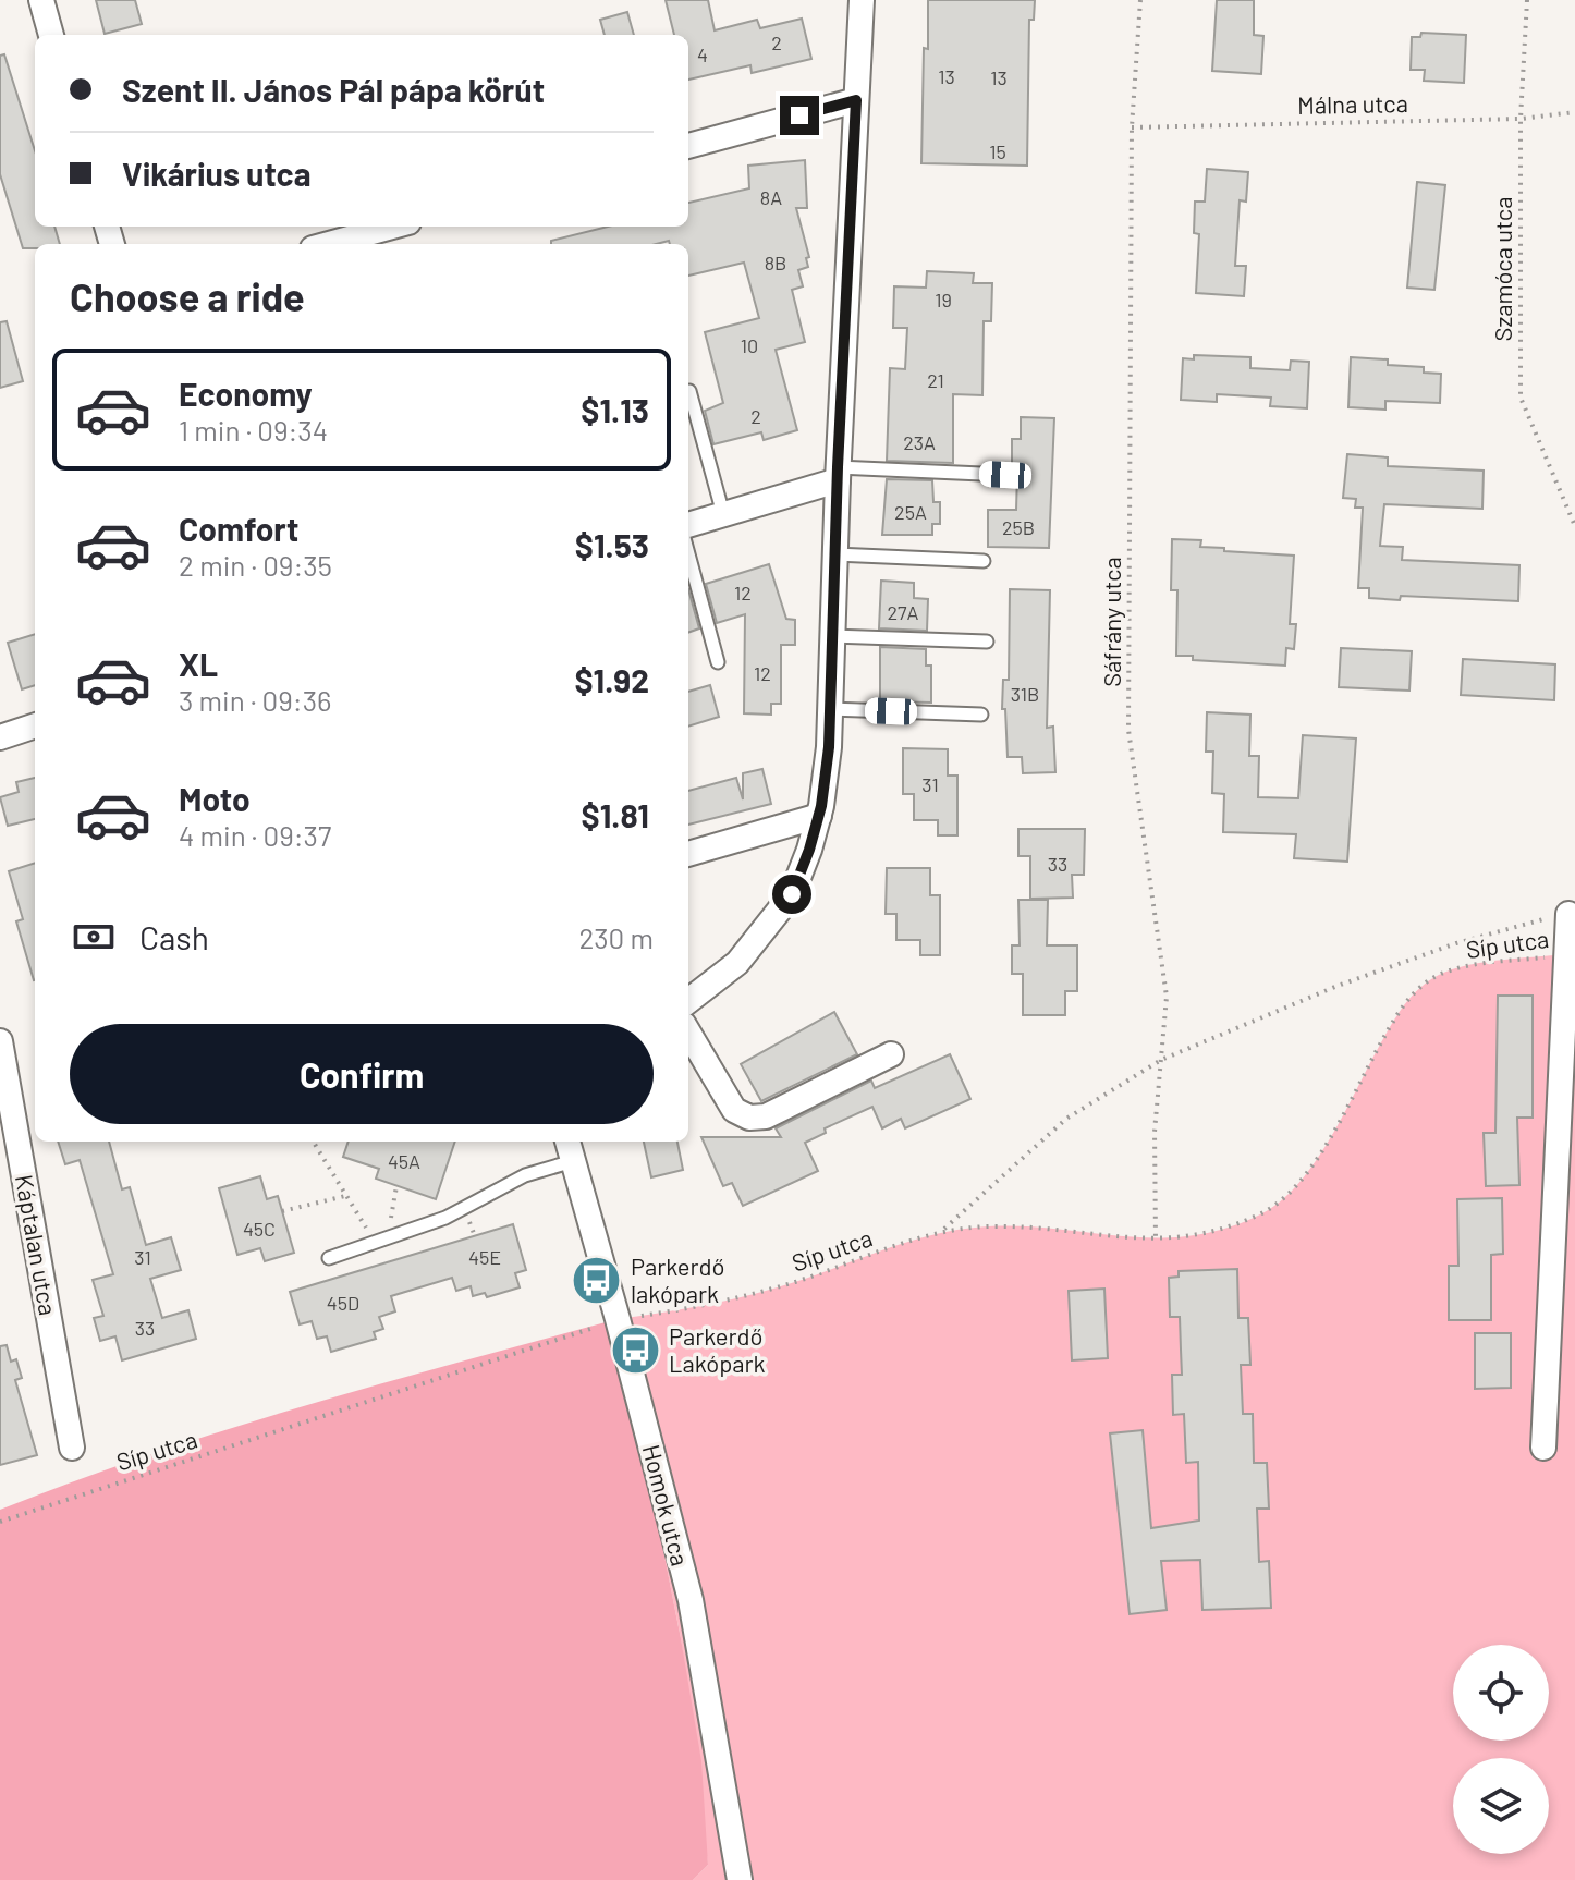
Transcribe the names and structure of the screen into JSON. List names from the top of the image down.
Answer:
{
  "streets": {
    "street": ["Káptalan utca", "Homok utca"],
    "path": [
      "Málna utca",
      "Szamóca utca",
      "Sáfrány utca",
      "Síp utca"
    ]
  },
  "crossings": [
    ["Málna utca", "Szamóca utca"],
    ["Málna utca", "Sáfrány utca"],
    ["Sáfrány utca", "Síp utca"],
    ["Síp utca", "Homok utca"]
  ],
  "places": {
    "bus stop": ["Parkerdő lakópark", "Parkerdő Lakópark"]
  },
  "house_numbers": [
    "2",
    "4",
    "13",
    "13",
    "15",
    "8A",
    "8B",
    "19",
    "10",
    "21",
    "2",
    "23A",
    "25A",
    "25B",
    "12",
    "27A",
    "12",
    "31B",
    "31",
    "33",
    "45A",
    "45C",
    "31",
    "45E",
    "45D",
    "33"
  ],
  "page": {
    "banner": ["Szent II. János Pál pápa körút", "Vikárius utca"],
    "heading": "Choose a ride",
    "list": [
      {
        "name": "Economy",
        "note": "1 min · 09:34",
        "value": "$1.13"
      },
      {
        "name": "Comfort",
        "note": "2 min · 09:35",
        "value": "$1.53"
      },
      {
        "name": "XL",
        "note": "3 min · 09:36",
        "value": "$1.92"
      },
      {
        "name": "Moto",
        "note": "4 min · 09:37",
        "value": "$1.81"
      }
    ],
    "pay": ["Cash", "230 m"],
    "buttons": "Confirm"
  }
}
